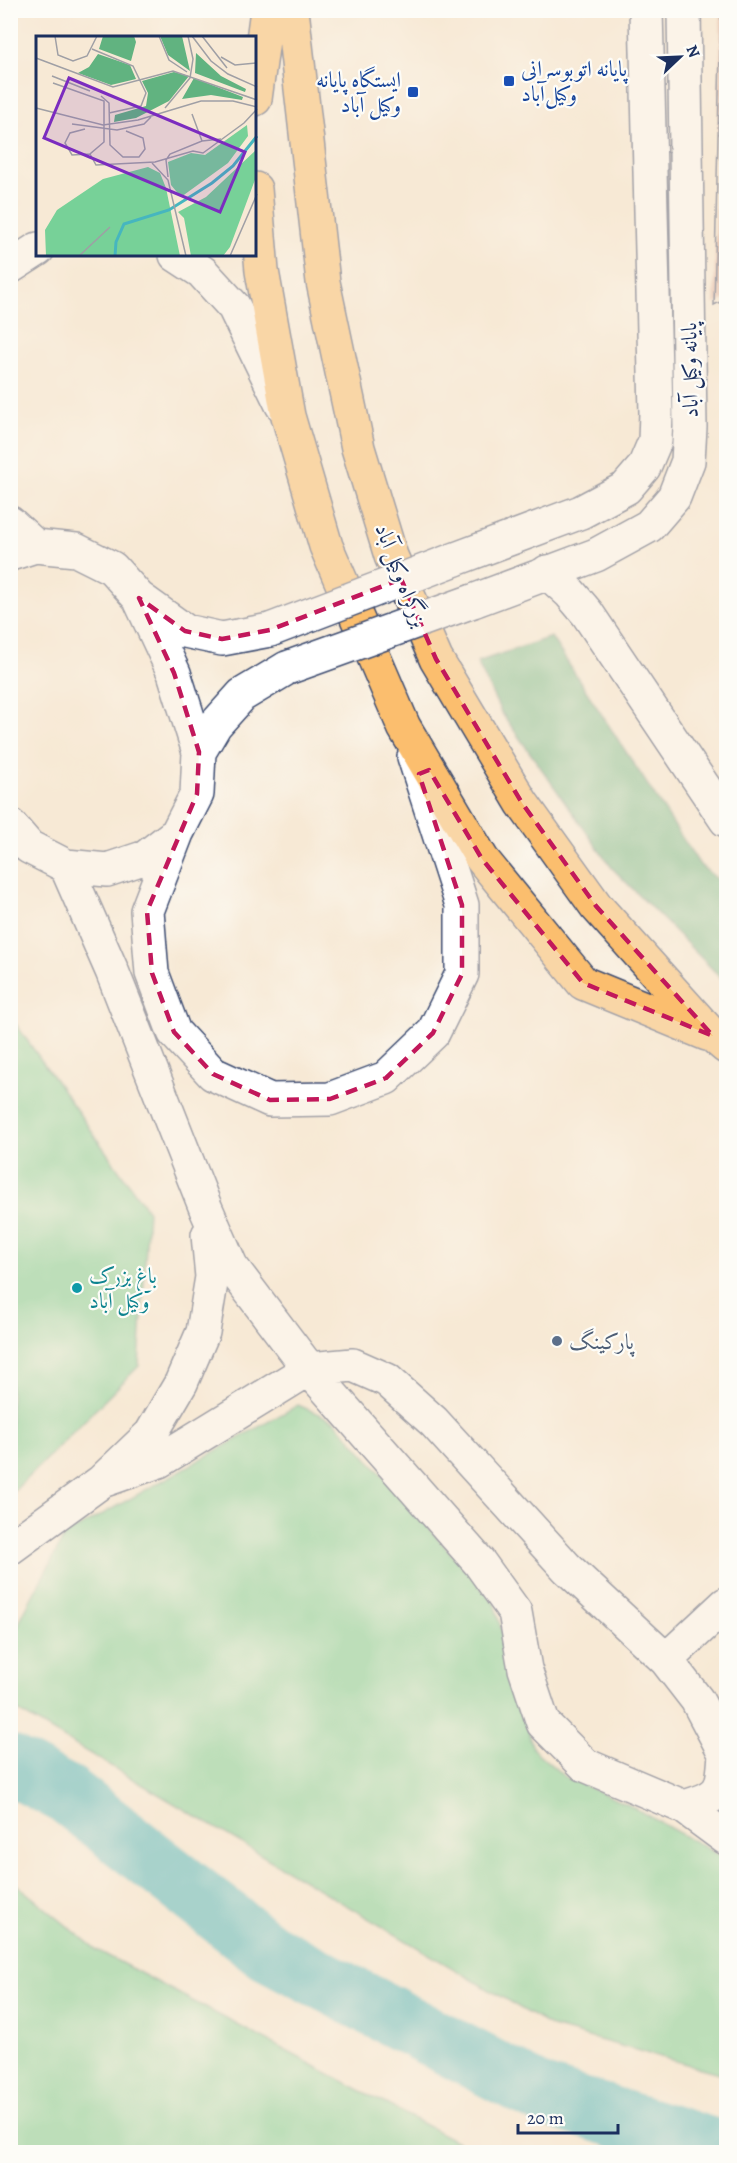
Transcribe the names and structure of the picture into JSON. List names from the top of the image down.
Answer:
{
  "streets": {
    "highway": ["بزرگراه وکیل آباد"],
    "street": ["پایانه وکیل آباد"]
  },
  "places": {
    "transit": ["پایانه اتوبوسرانی وکیل‌آباد", "ایستگاه پایانه وکیل آباد"],
    "other": ["باغ بزرک وکیل آباد", "پارکینگ"]
  },
  "scale_bar": "20 m",
  "north": "top right"
}
